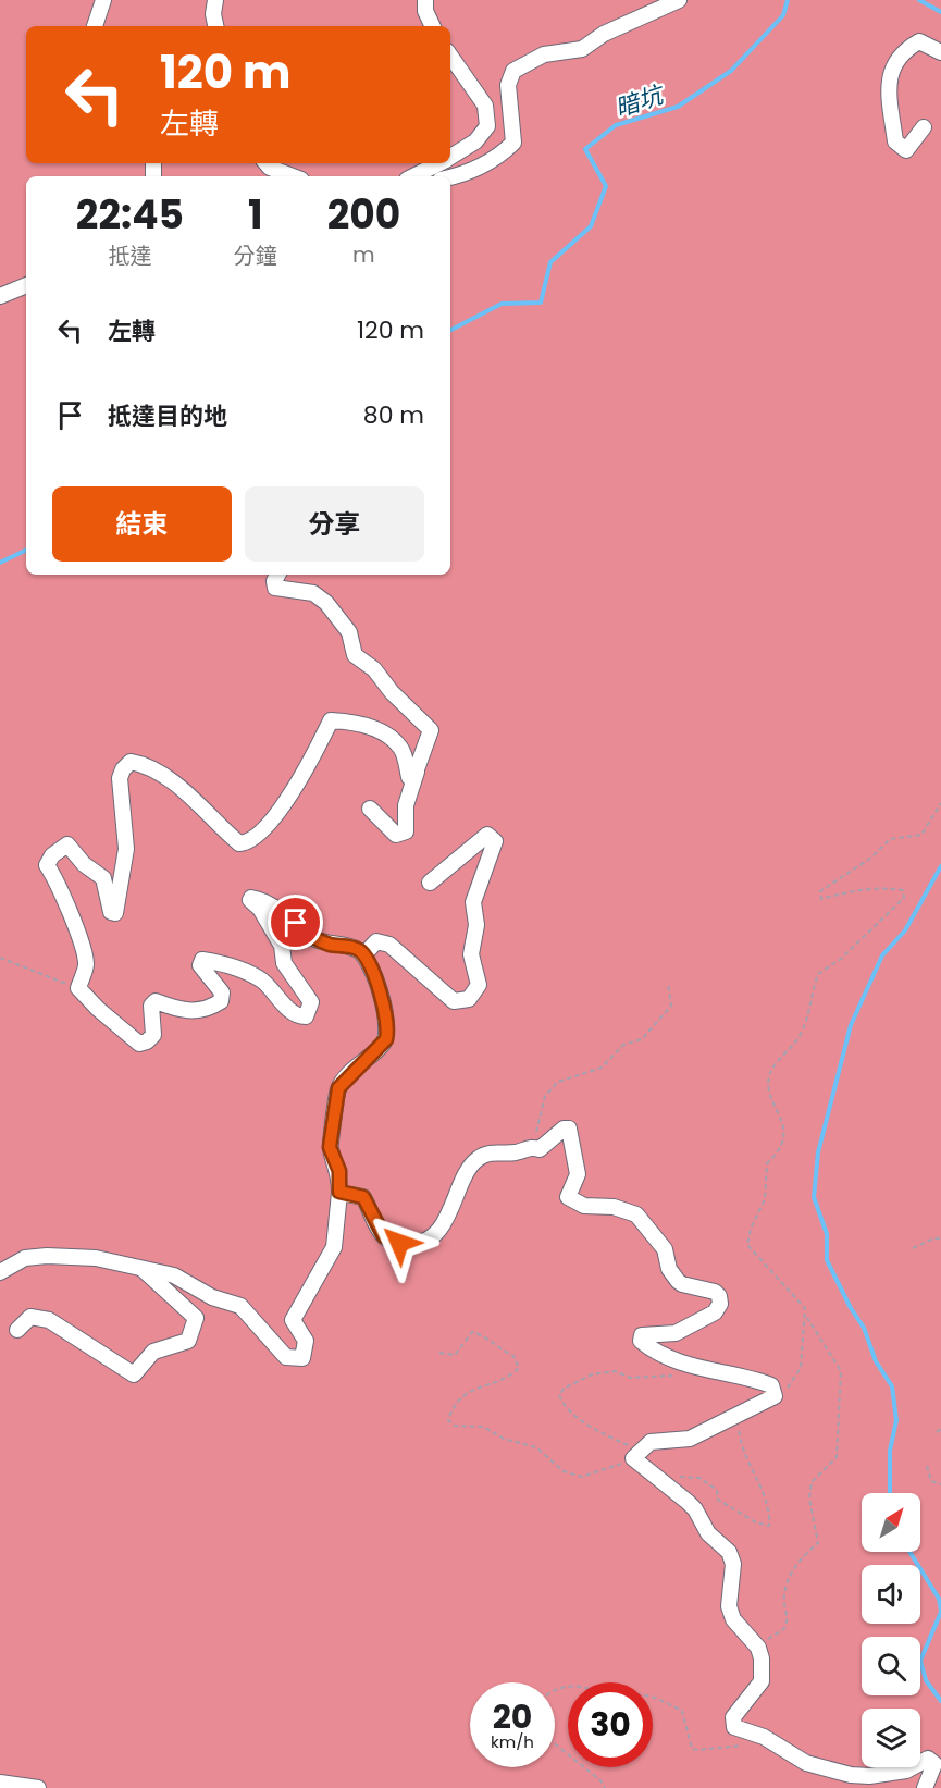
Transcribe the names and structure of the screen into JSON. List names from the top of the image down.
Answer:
{
  "water": ["暗坑"],
  "north": "top right",
  "page": {
    "turn": ["120 m", "左轉"],
    "eta": [
      "22:45",
      "抵達",
      "1",
      "分鐘",
      "200",
      "m"
    ],
    "list": [
      {
        "name": "左轉",
        "value": "120 m"
      },
      {
        "name": "抵達目的地",
        "value": "80 m"
      }
    ],
    "buttons": ["結束", "分享"],
    "speed": "20 km/h",
    "limit": "30"
  }
}
